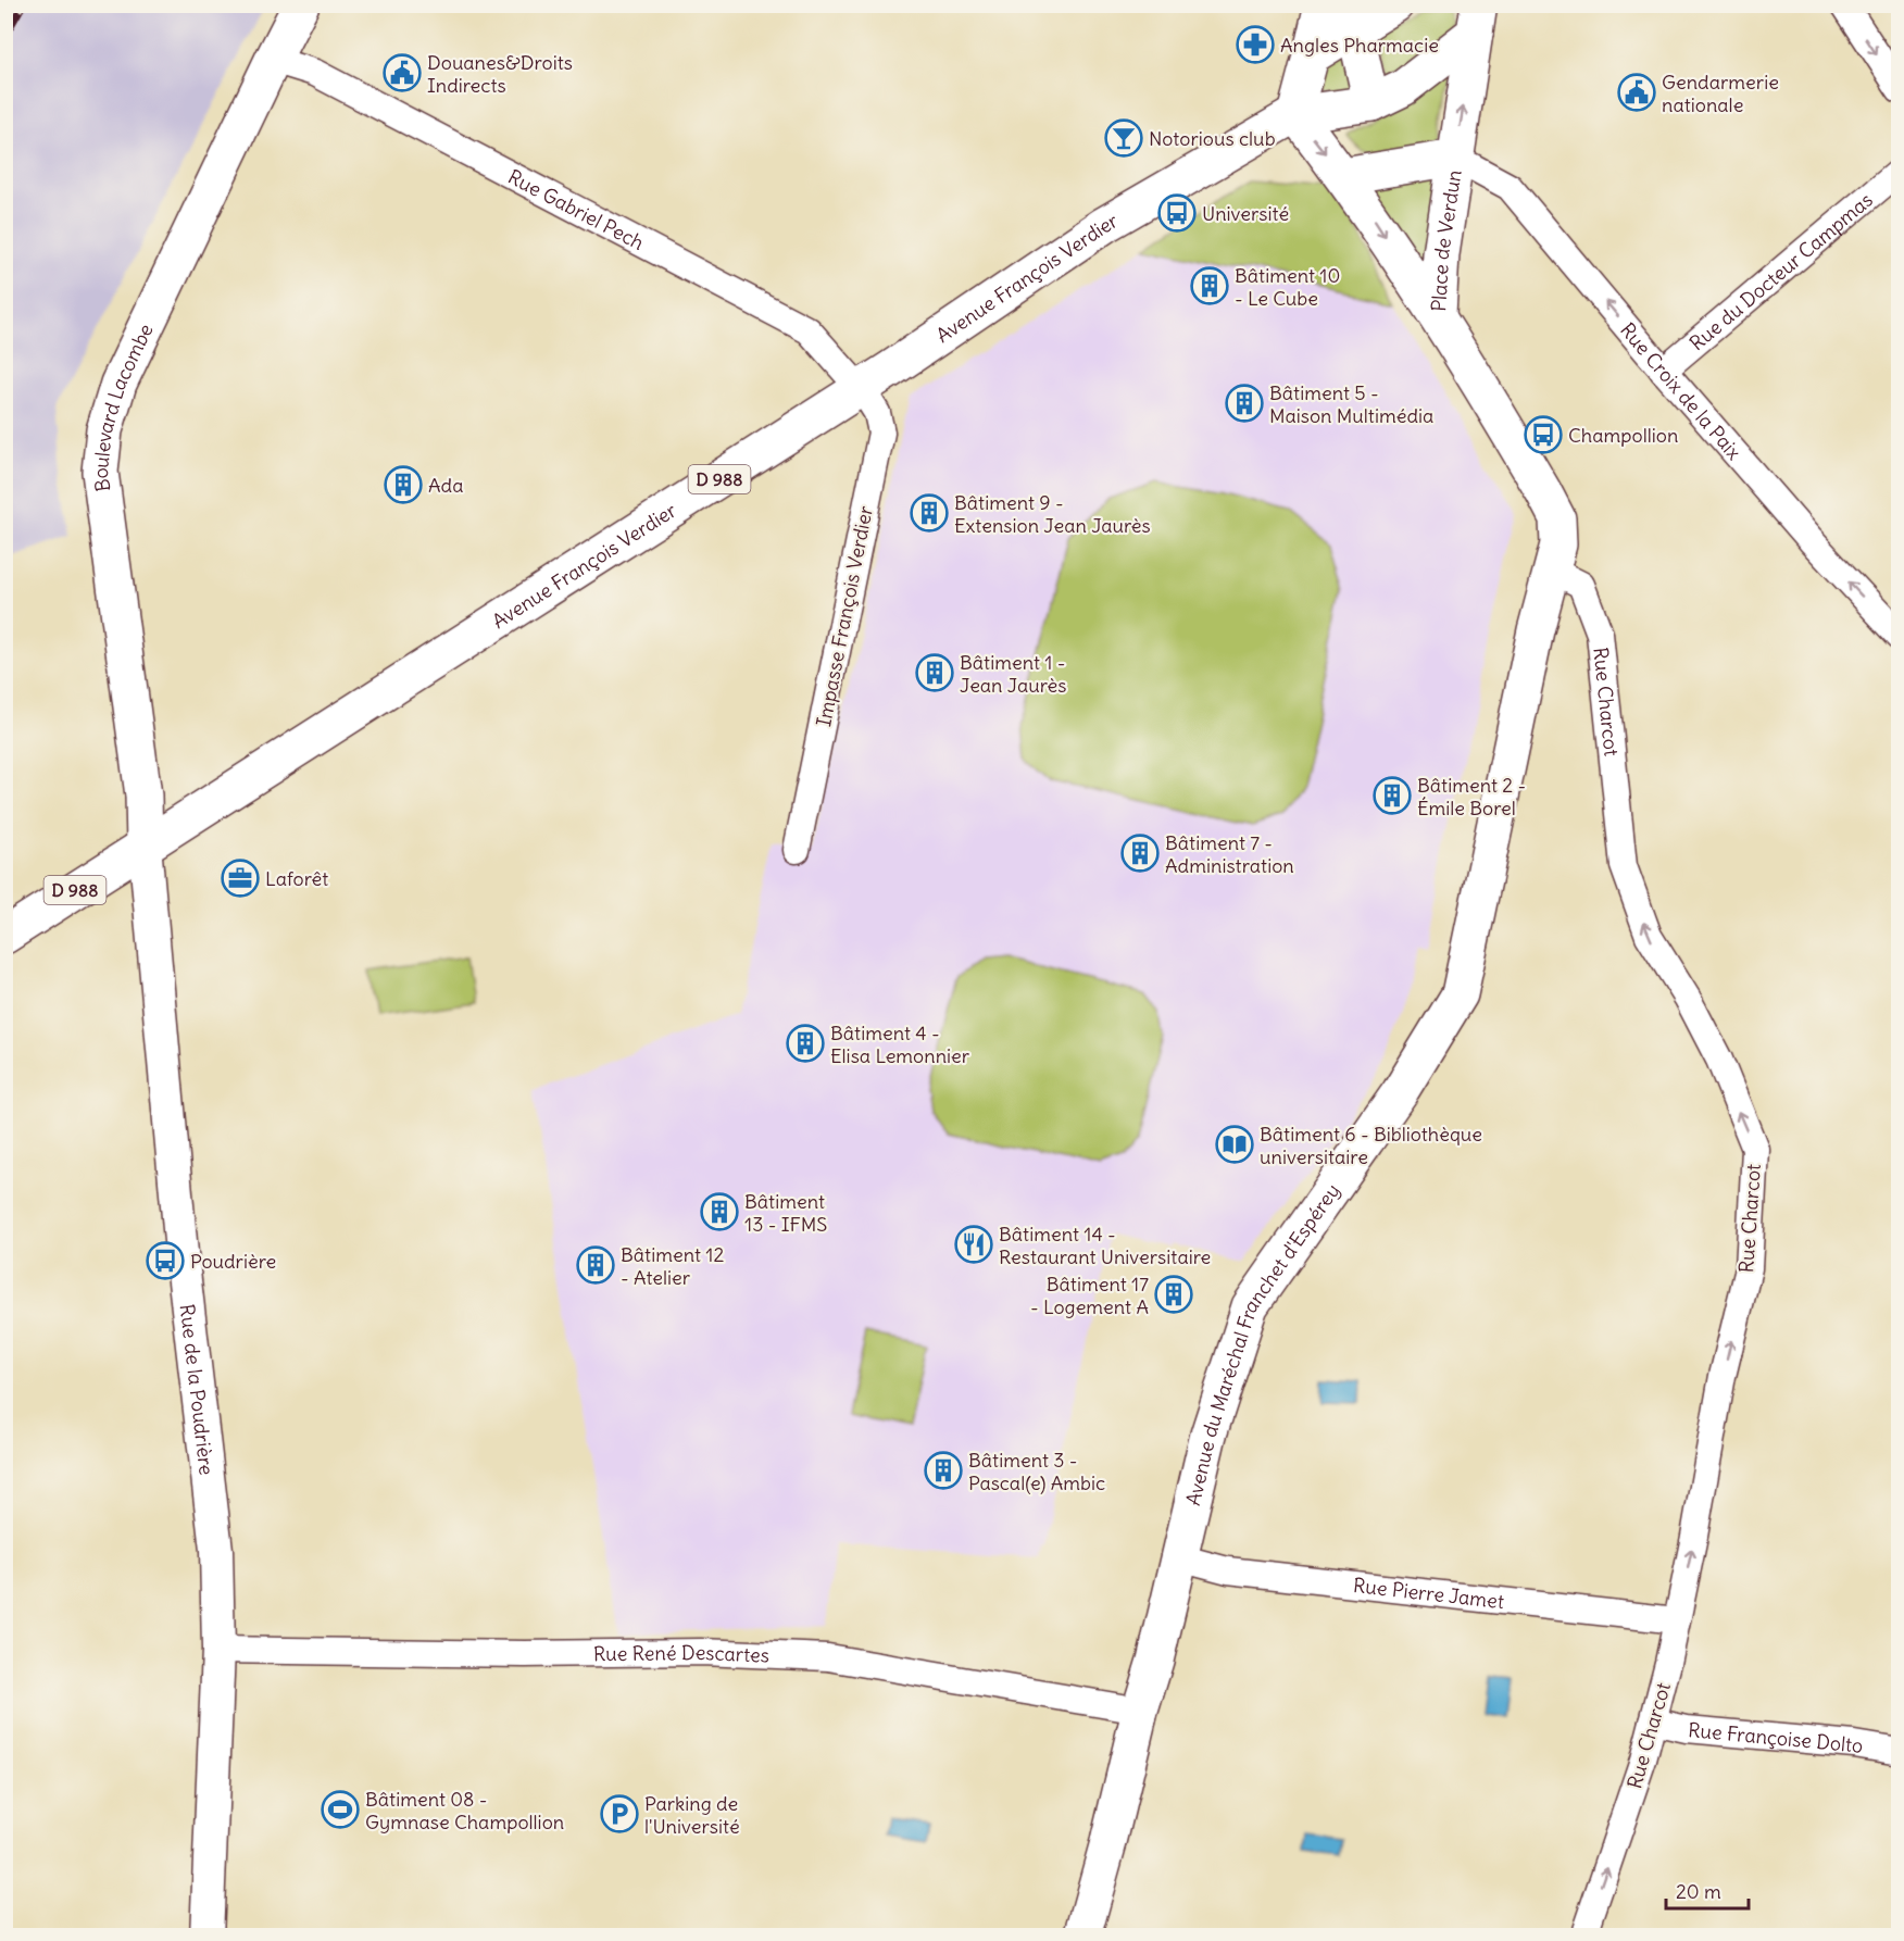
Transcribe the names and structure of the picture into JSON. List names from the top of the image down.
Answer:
{
  "streets": {
    "main road": [
      "Place de Verdun",
      "Avenue François Verdier",
      "Boulevard Lacombe",
      "D 988",
      "Avenue du Maréchal Franchet d'Espérey"
    ],
    "street": [
      "Rue Gabriel Pech",
      "Rue du Docteur Campmas",
      "Rue Croix de la Paix",
      "Impasse François Verdier",
      "Rue Charcot",
      "Rue de la Poudrière",
      "Rue Pierre Jamet",
      "Rue René Descartes",
      "Rue Françoise Dolto"
    ]
  },
  "crossings": [
    ["Rue Gabriel Pech", "Avenue François Verdier"],
    ["Rue Gabriel Pech", "Boulevard Lacombe"],
    ["Rue Gabriel Pech", "Impasse François Verdier"],
    ["Place de Verdun", "Avenue François Verdier"],
    ["Place de Verdun", "Rue Croix de la Paix"],
    ["Place de Verdun", "Avenue du Maréchal Franchet d'Espérey"],
    ["Rue du Docteur Campmas", "Rue Croix de la Paix"],
    ["Avenue François Verdier", "Boulevard Lacombe"],
    ["Avenue François Verdier", "Impasse François Verdier"],
    ["Avenue François Verdier", "Rue de la Poudrière"],
    ["Boulevard Lacombe", "Rue de la Poudrière"],
    ["Rue Charcot", "Avenue du Maréchal Franchet d'Espérey"],
    ["Rue Charcot", "Rue Pierre Jamet"],
    ["Rue Charcot", "Rue Françoise Dolto"],
    ["Avenue du Maréchal Franchet d'Espérey", "Rue Pierre Jamet"],
    ["Avenue du Maréchal Franchet d'Espérey", "Rue René Descartes"],
    ["Rue de la Poudrière", "Rue René Descartes"]
  ],
  "one_way": ["Rue Croix de la Paix", "Rue Charcot"],
  "places": {
    "pharmacy": ["Angles Pharmacie"],
    "public building": ["Douanes&Droits Indirects", "Gendarmerie nationale"],
    "bar": ["Notorious club"],
    "bus stop": ["Université", "Champollion", "Poudrière"],
    "building": [
      "Bâtiment 10 - Le Cube",
      "Bâtiment 5 - Maison Multimédia",
      "Ada",
      "Bâtiment 9 - Extension Jean Jaurès",
      "Bâtiment 1 - Jean Jaurès",
      "Bâtiment 2 - Émile Borel",
      "Bâtiment 7 - Administration",
      "Bâtiment 4 - Elisa Lemonnier",
      "Bâtiment 13 - IFMS",
      "Bâtiment 12 - Atelier",
      "Bâtiment 17 - Logement A",
      "Bâtiment 3 - Pascal(e) Ambic"
    ],
    "office": ["Laforêt"],
    "library": ["Bâtiment 6 - Bibliothèque universitaire"],
    "restaurant": ["Bâtiment 14 - Restaurant Universitaire"],
    "sports": ["Bâtiment 08 - Gymnase Champollion"],
    "parking": ["Parking de l'Université"]
  },
  "scale_bar": "20 m"
}
